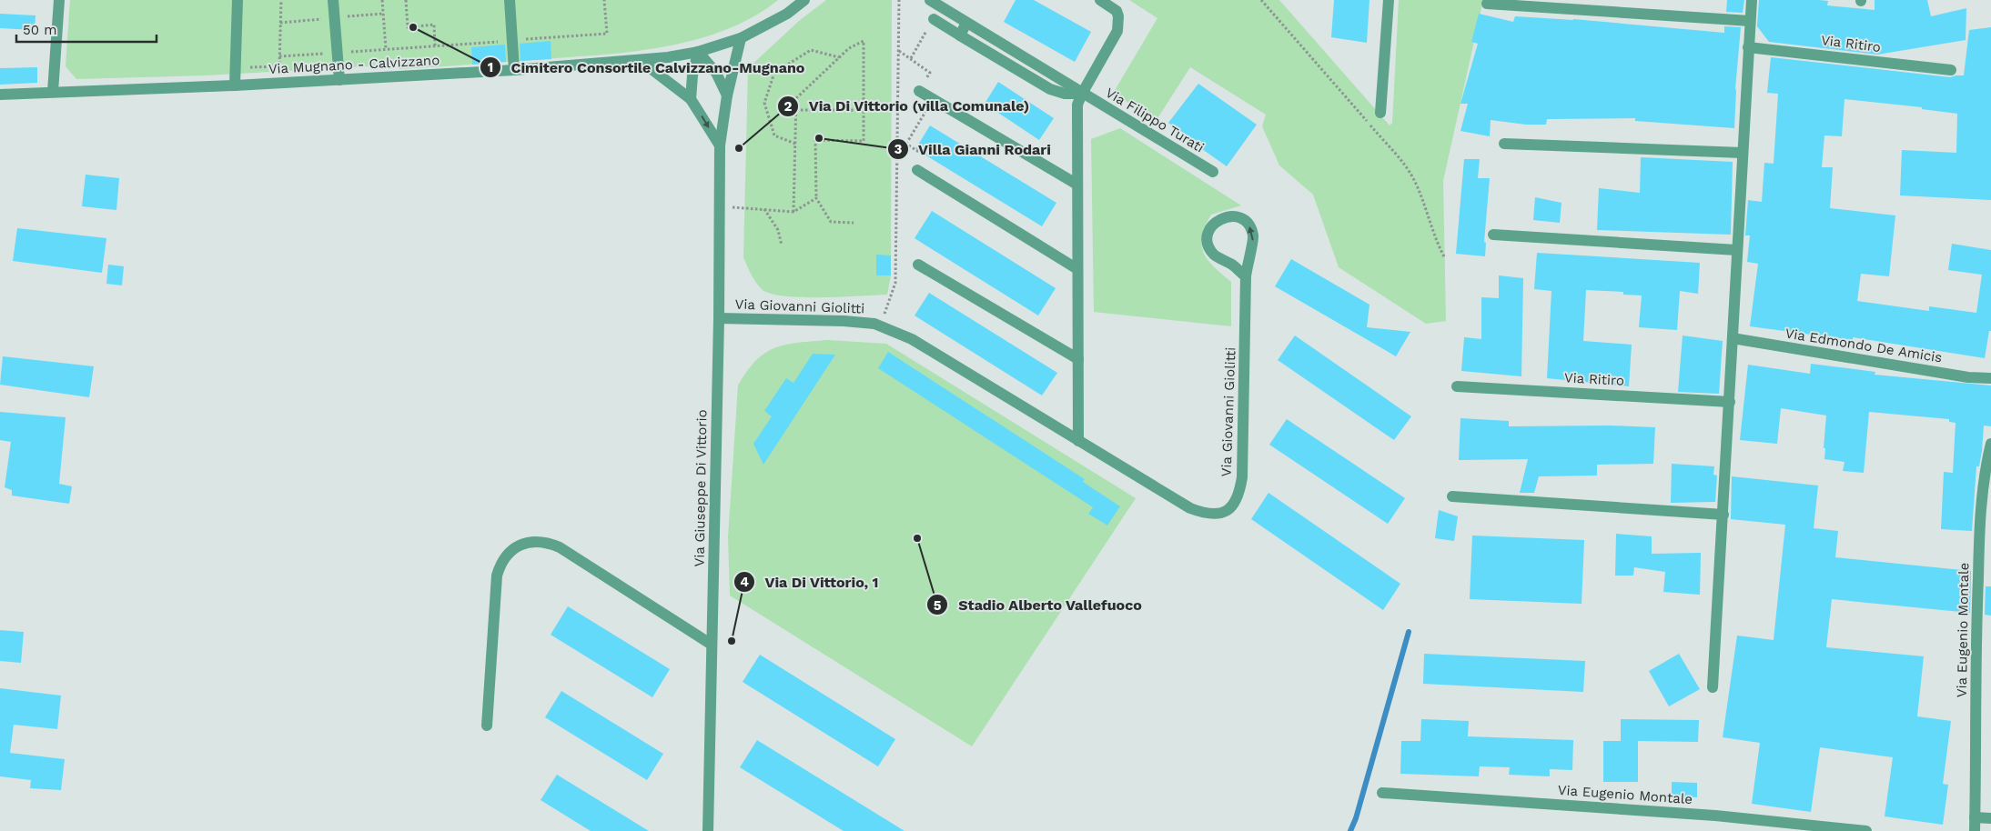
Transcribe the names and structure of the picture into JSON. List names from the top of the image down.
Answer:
{
  "streets": {
    "street": [
      "Via Ritiro",
      "Via Mugnano - Calvizzano",
      "Via Filippo Turati",
      "Via Giovanni Giolitti",
      "Via Edmondo De Amicis",
      "Via Giuseppe Di Vittorio",
      "Via Eugenio Montale"
    ]
  },
  "crossings": [
    ["Via Mugnano - Calvizzano", "Via Giuseppe Di Vittorio"],
    ["Via Giovanni Giolitti", "Via Giuseppe Di Vittorio"]
  ],
  "places": [
    "Cimitero Consortile Calvizzano-Mugnano",
    "Villa Gianni Rodari",
    "Via Di Vittorio (villa Comunale)",
    "Stadio Alberto Vallefuoco",
    "Via Di Vittorio, 1"
  ],
  "scale_bar": "50 m"
}
